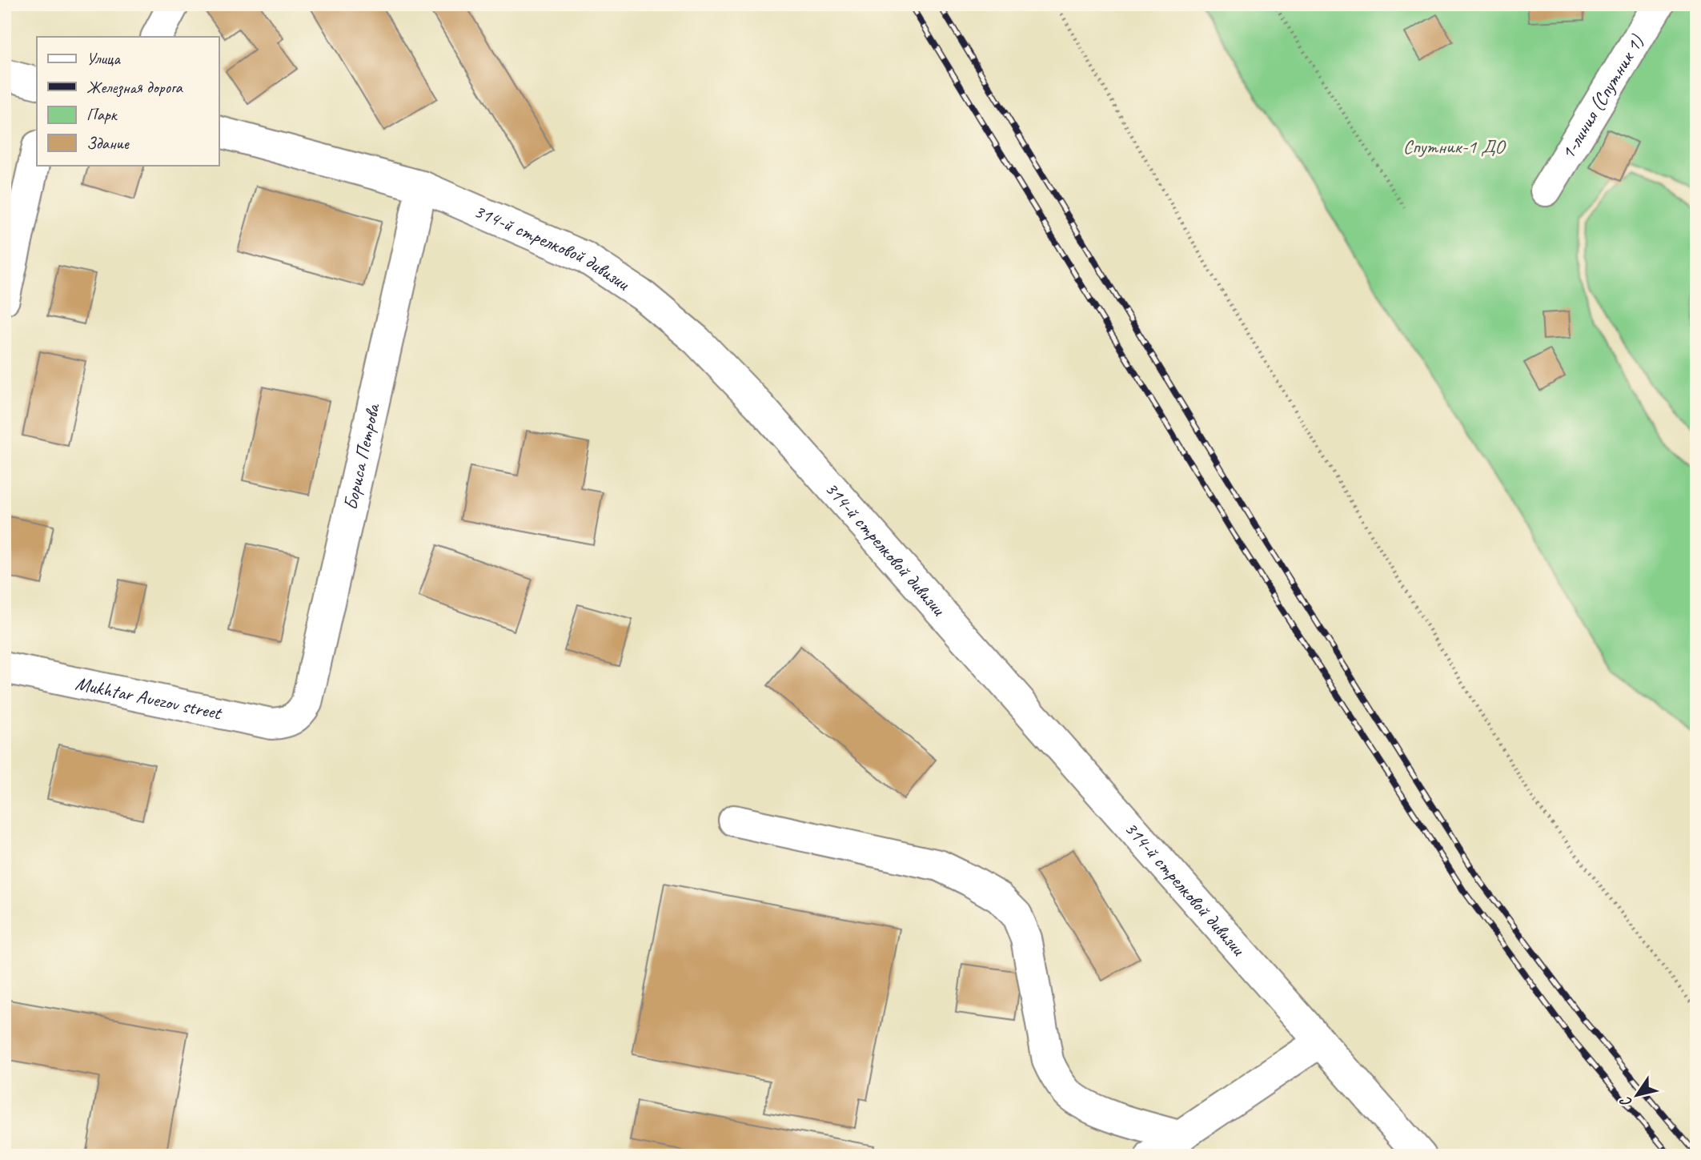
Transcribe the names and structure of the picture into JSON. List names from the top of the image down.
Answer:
{
  "streets": {
    "street": [
      "1-линия (Спутник 1)",
      "314-й стрелковой дивизии",
      "Бориса Петрова",
      "Mukhtar Auezov street"
    ]
  },
  "crossings": [
    ["314-й стрелковой дивизии", "Бориса Петрова"],
    ["Бориса Петрова", "Mukhtar Auezov street"]
  ],
  "parks": ["Спутник-1 ДО"],
  "legend": [
    "Улица",
    "Железная дорога",
    "Парк",
    "Здание"
  ],
  "north": "bottom left"
}
